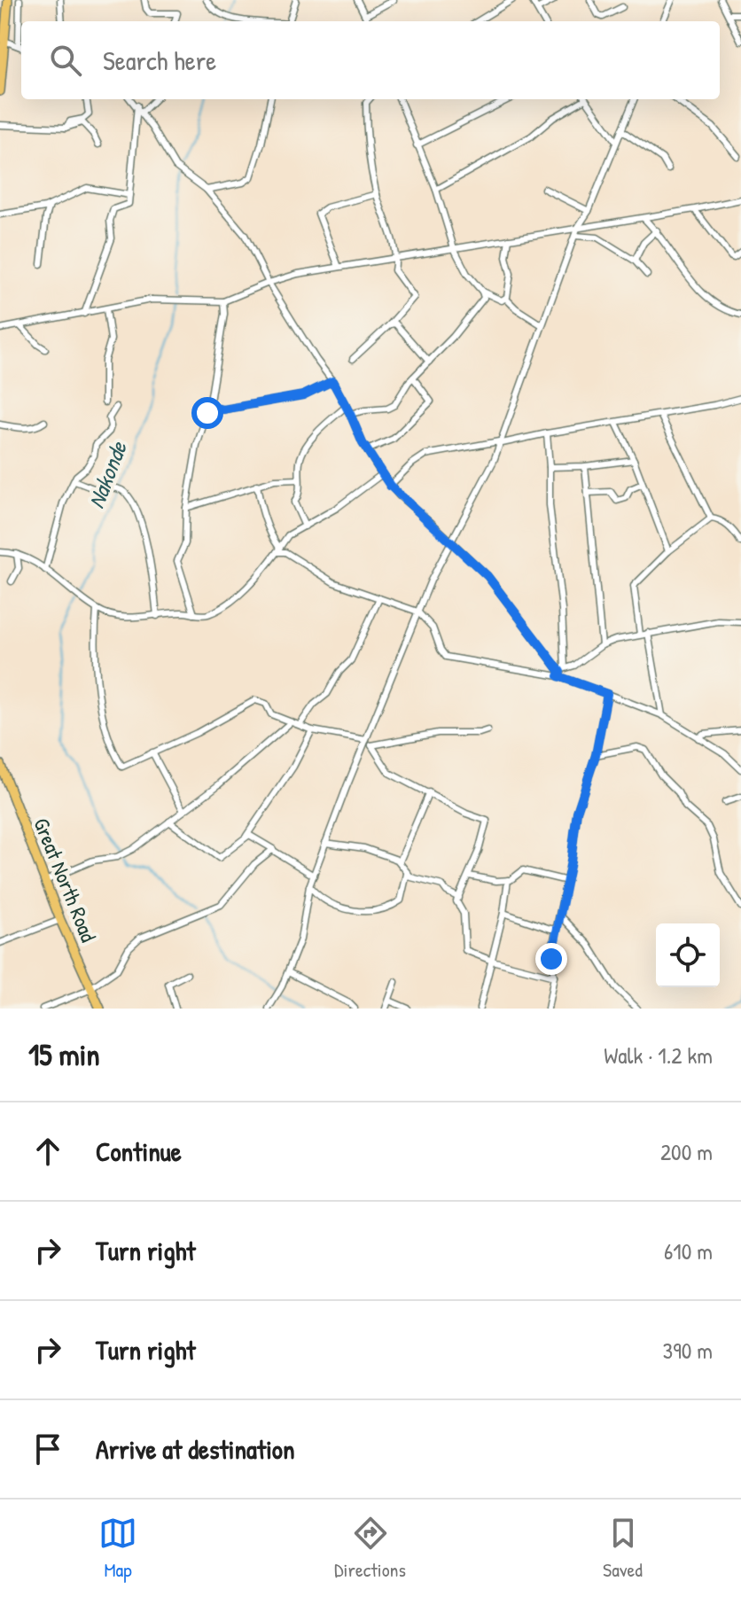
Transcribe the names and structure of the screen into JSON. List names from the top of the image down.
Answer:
{
  "streets": {
    "highway": ["Great North Road"]
  },
  "water": ["Nakonde"],
  "page": {
    "search": "Search here",
    "heading": ["15 min", "Walk · 1.2 km"],
    "list": [
      ["Continue", "200 m"],
      ["Turn right", "610 m"],
      ["Turn right", "390 m"],
      "Arrive at destination"
    ],
    "nav": ["Map", "Directions", "Saved"]
  }
}
